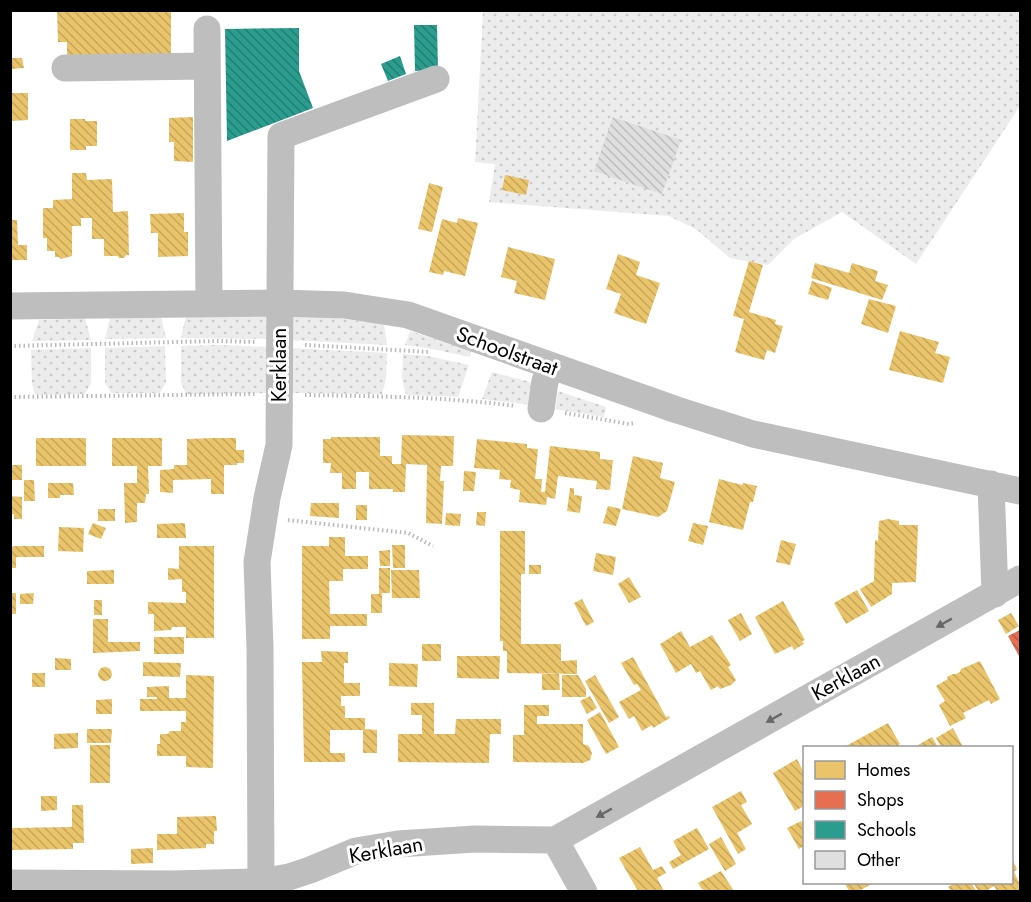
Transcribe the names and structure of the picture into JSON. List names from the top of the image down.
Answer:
{
  "streets": {
    "street": ["Schoolstraat", "Kerklaan"]
  },
  "crossings": [
    ["Schoolstraat", "Kerklaan"]
  ],
  "legend": [
    "Homes",
    "Shops",
    "Schools",
    "Other"
  ]
}
